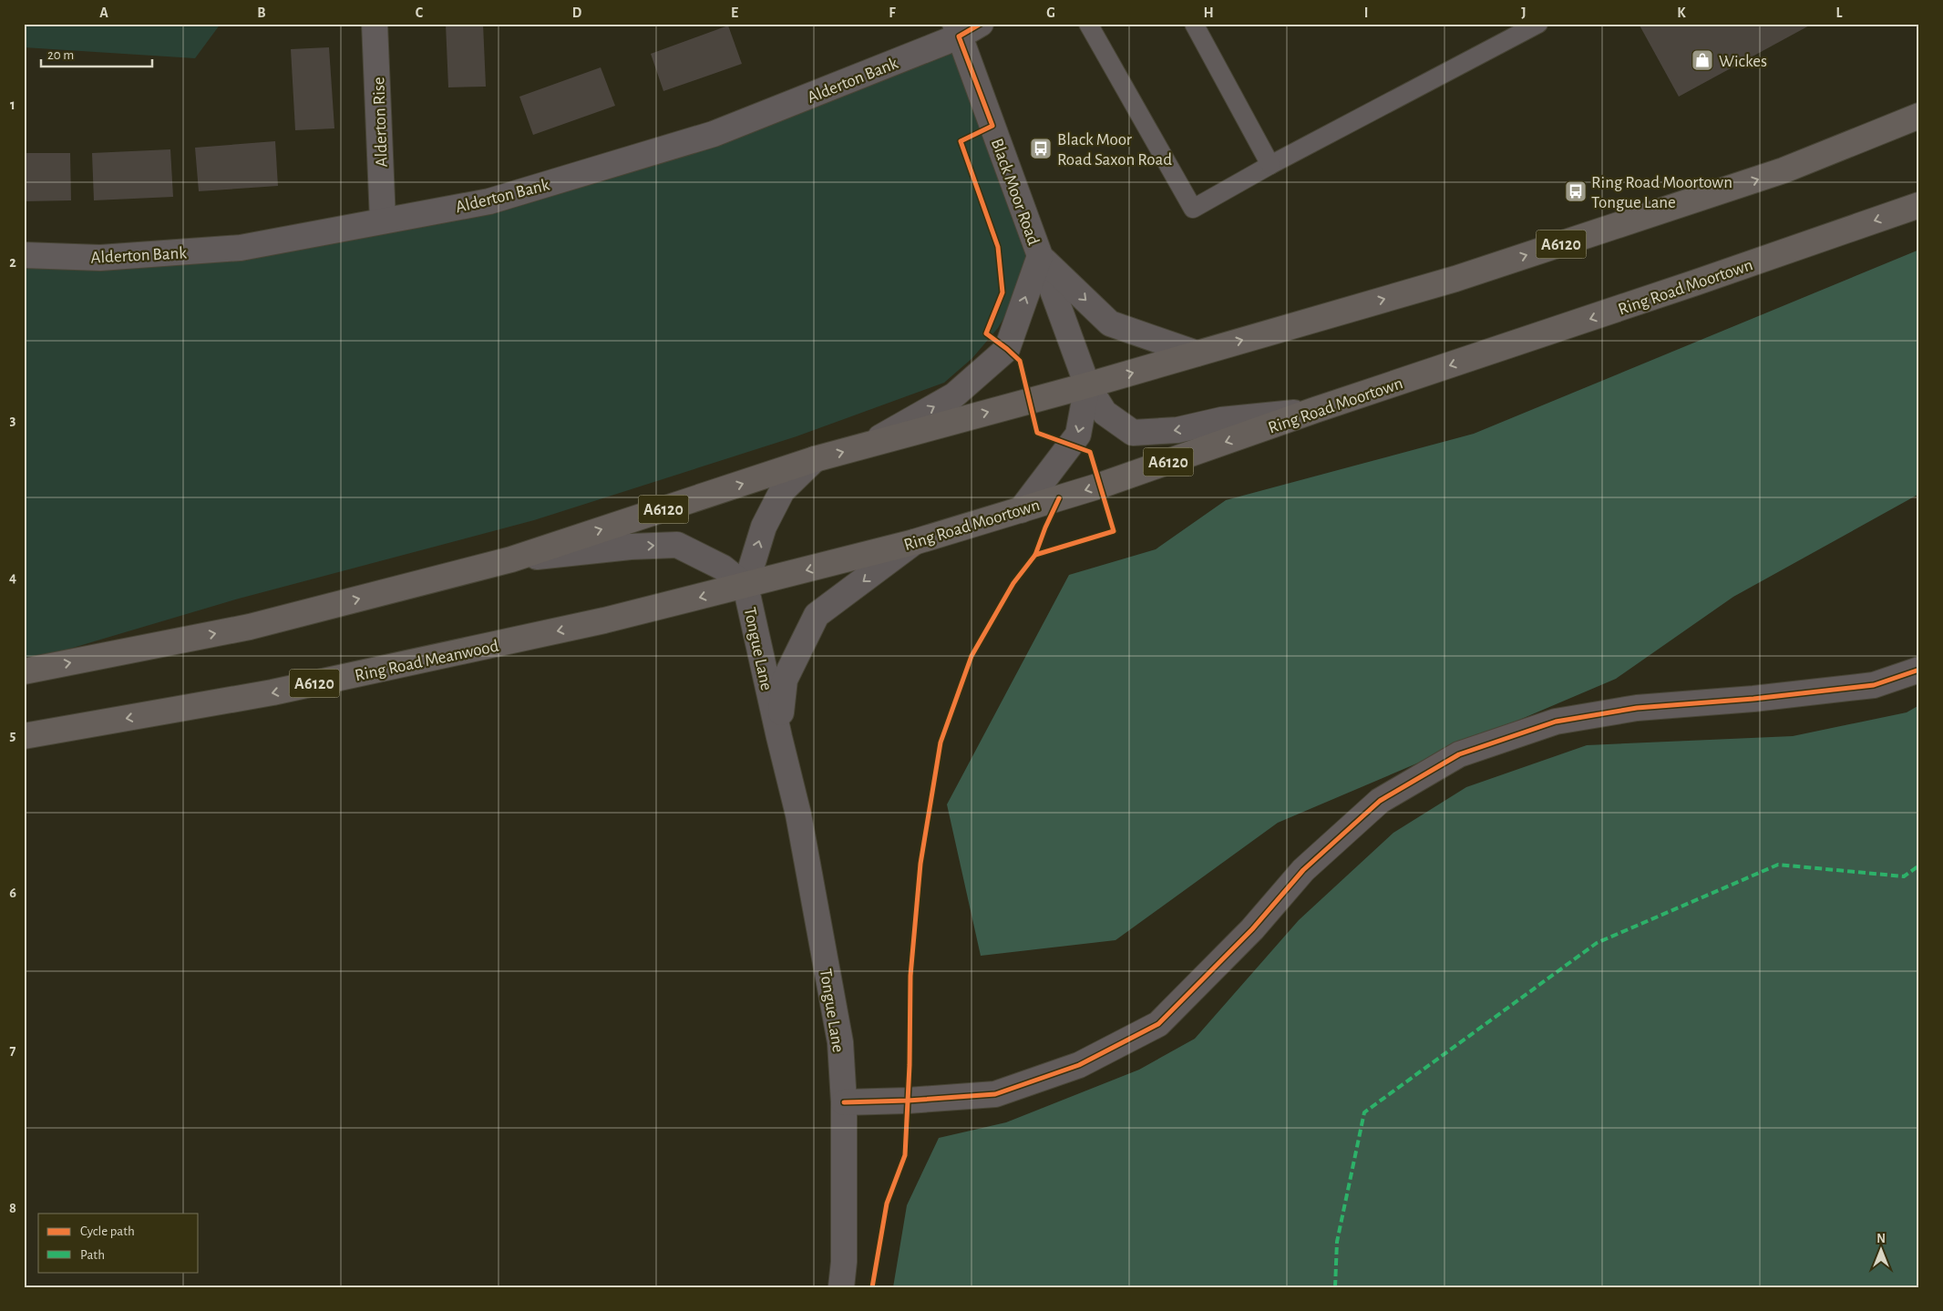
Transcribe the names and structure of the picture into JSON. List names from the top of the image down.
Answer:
{
  "streets": {
    "highway": ["A6120", "Ring Road Moortown", "Ring Road Meanwood"],
    "street": [
      "Alderton Bank",
      "Alderton Rise",
      "Black Moor Road",
      "Tongue Lane"
    ]
  },
  "crossings": [
    ["Alderton Bank", "Alderton Rise"],
    ["Alderton Bank", "Black Moor Road"],
    ["Black Moor Road", "A6120"],
    ["Black Moor Road", "Ring Road Moortown"],
    ["Ring Road Moortown", "Tongue Lane"],
    ["Ring Road Moortown", "Ring Road Meanwood"],
    ["Tongue Lane", "Ring Road Meanwood"]
  ],
  "places": {
    "shop": ["Wickes"],
    "bus stop": ["Black Moor Road Saxon Road", "Ring Road Moortown Tongue Lane"]
  },
  "legend": ["Cycle path", "Path"],
  "scale_bar": "20 m",
  "north": "top",
  "grid": {
    "columns": [
      "A",
      "B",
      "C",
      "D",
      "E",
      "F",
      "G",
      "H",
      "I",
      "J",
      "K",
      "L"
    ],
    "rows": [
      "1",
      "2",
      "3",
      "4",
      "5",
      "6",
      "7",
      "8"
    ]
  }
}
